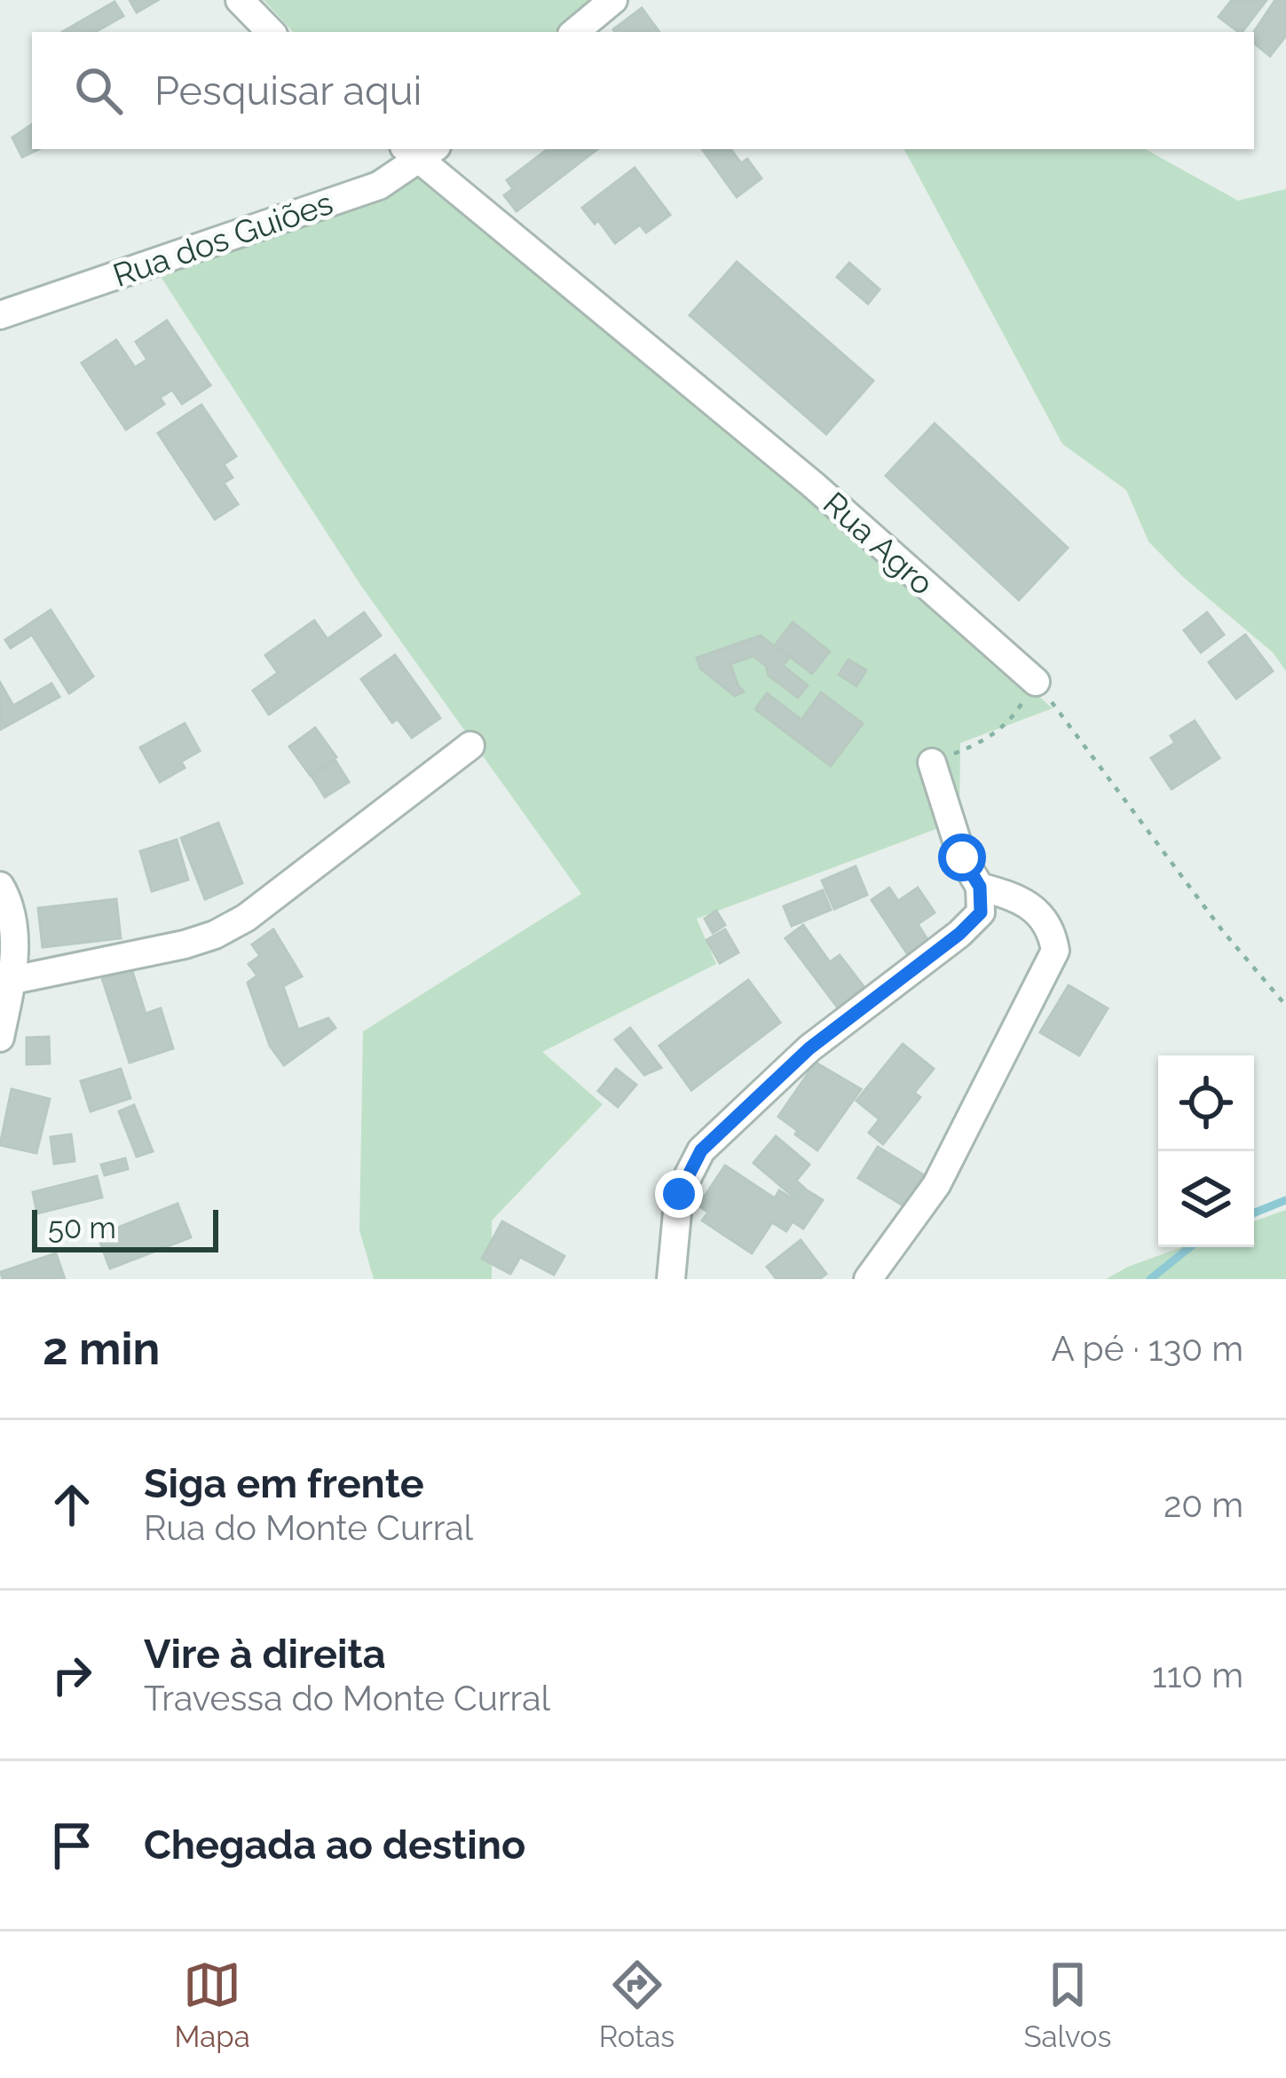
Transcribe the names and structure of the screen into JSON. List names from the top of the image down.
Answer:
{
  "streets": {
    "street": ["Rua dos Guiões", "Rua Agro"]
  },
  "crossings": [
    ["Rua dos Guiões", "Rua Agro"]
  ],
  "scale_bar": "50 m",
  "page": {
    "search": "Pesquisar aqui",
    "scale": "50 m",
    "heading": ["2 min", "A pé · 130 m"],
    "list": [
      ["Siga em frente", "Rua do Monte Curral", "20 m"],
      ["Vire à direita", "Travessa do Monte Curral", "110 m"],
      "Chegada ao destino"
    ],
    "nav": ["Mapa", "Rotas", "Salvos"]
  }
}
